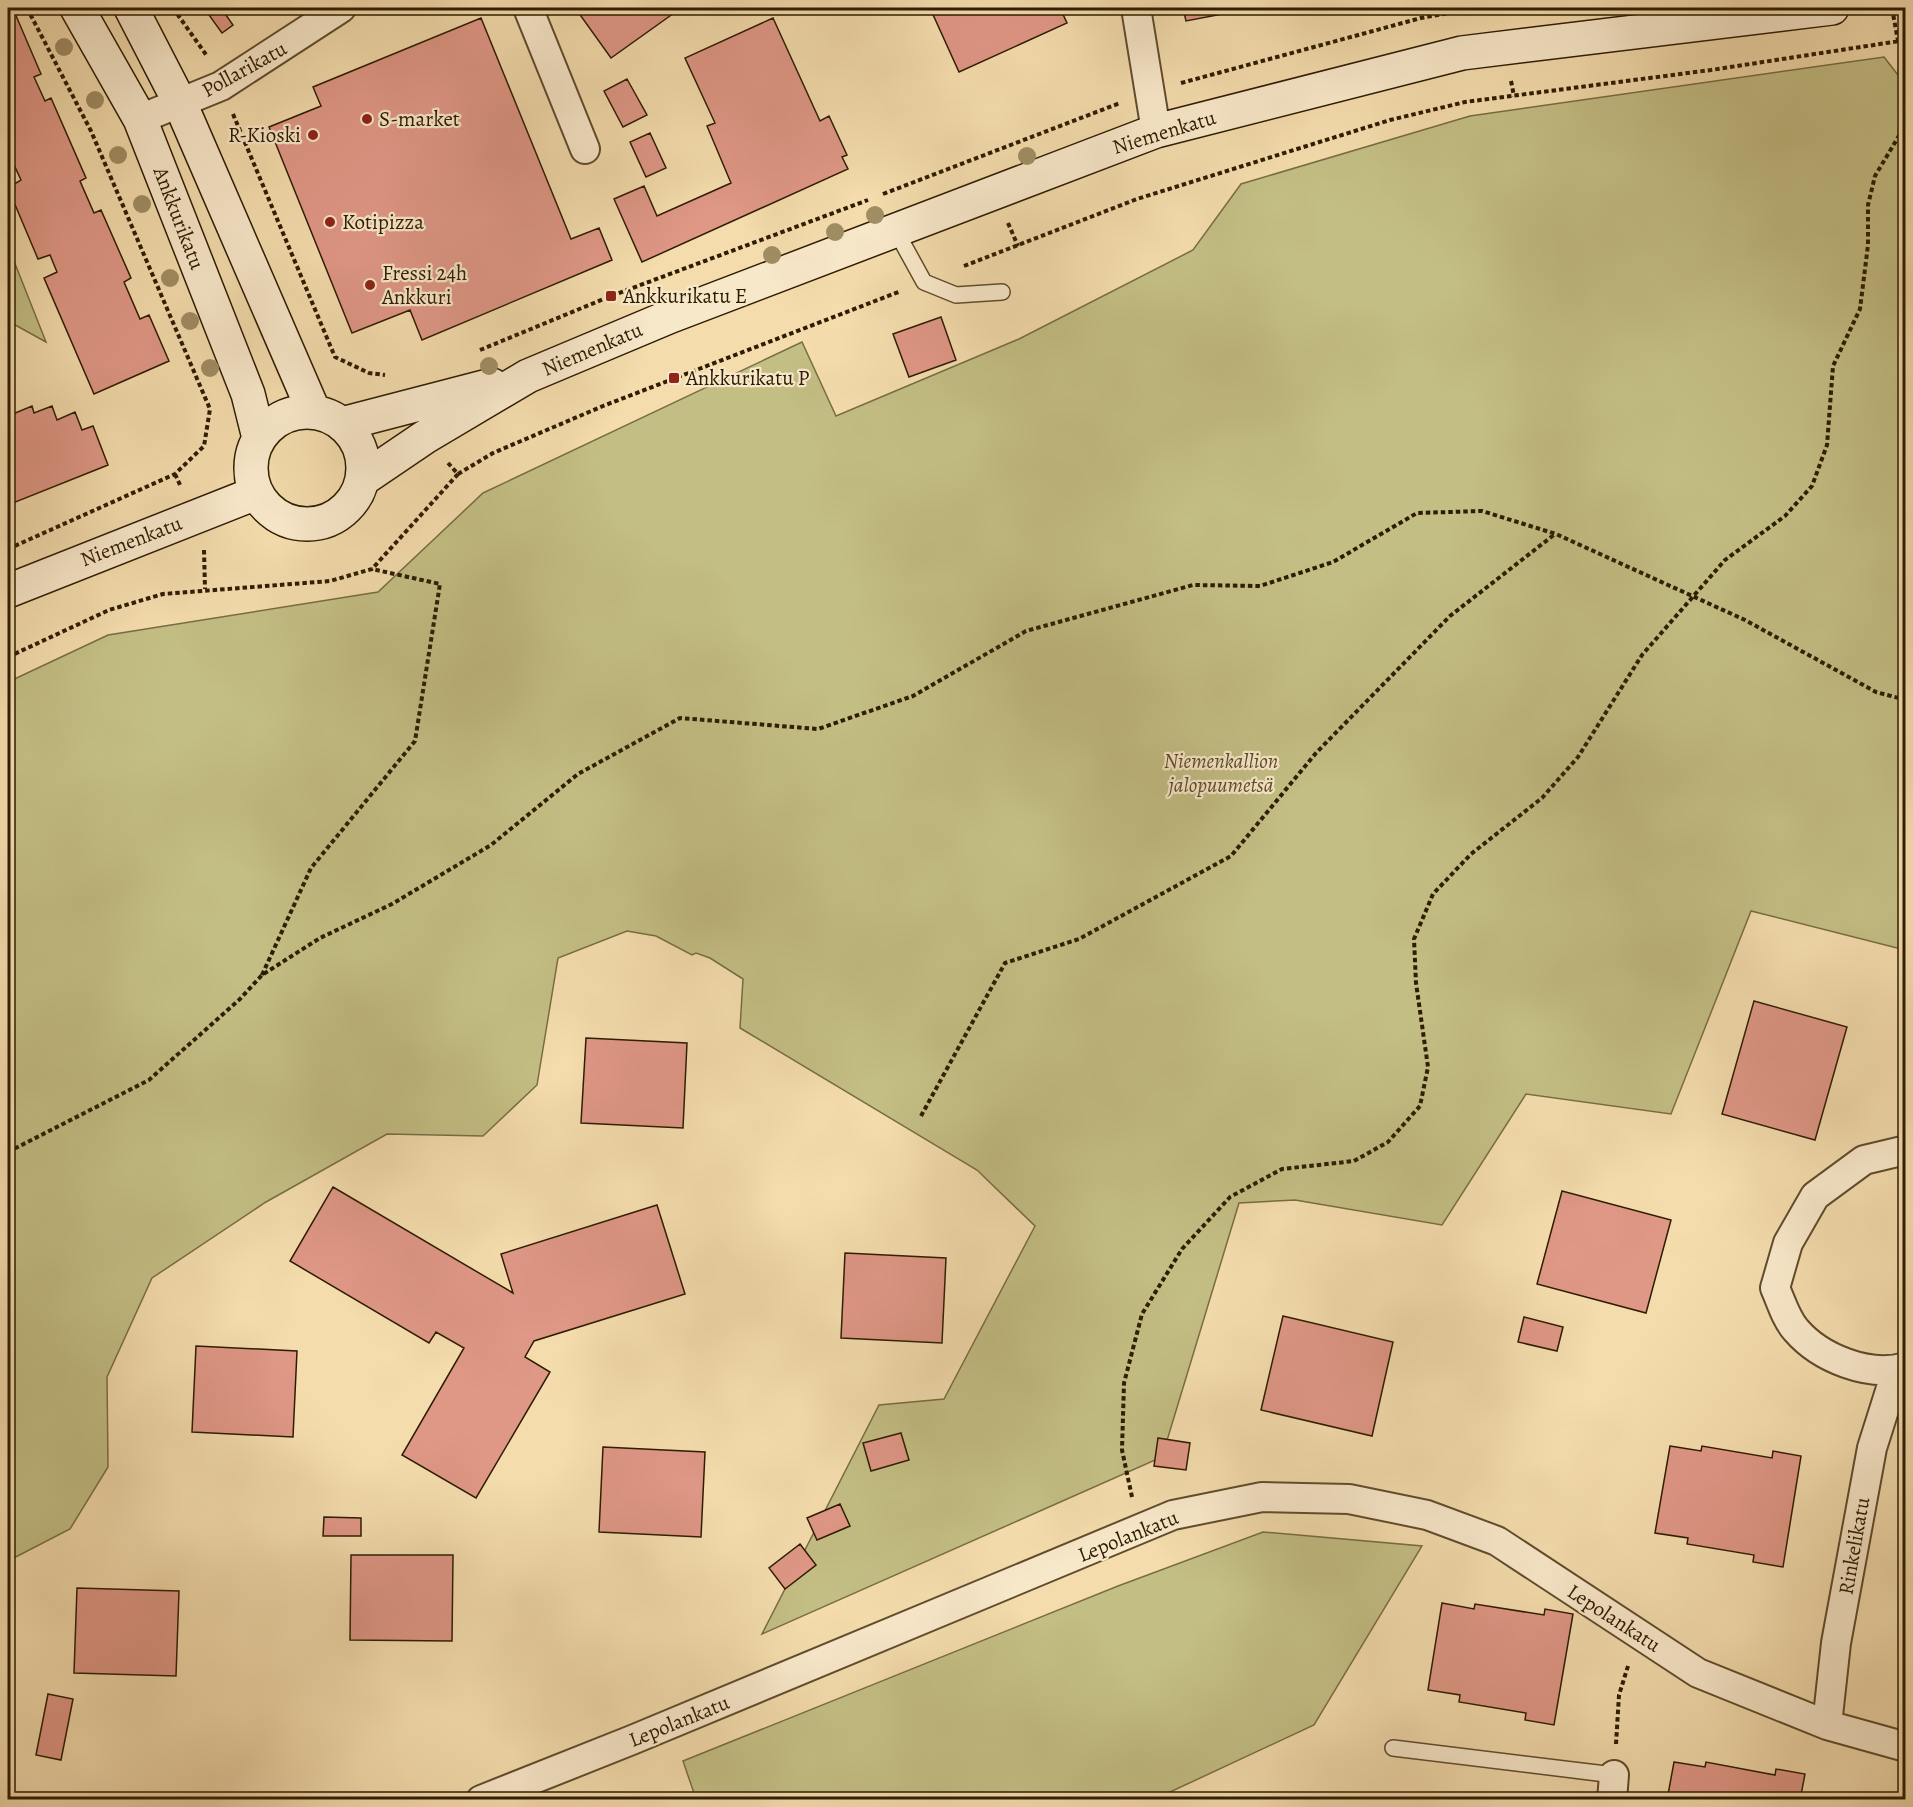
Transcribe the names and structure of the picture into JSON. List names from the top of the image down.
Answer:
{
  "streets": {
    "street": [
      "Pollarikatu",
      "Niemenkatu",
      "Ankkurikatu",
      "Lepolankatu",
      "Rinkelikatu"
    ]
  },
  "crossings": [
    ["Pollarikatu", "Ankkurikatu"],
    ["Niemenkatu", "Ankkurikatu"],
    ["Lepolankatu", "Rinkelikatu"]
  ],
  "parks": ["Niemenkallion jalopuumetsä"],
  "places": {
    "other": [
      "S-market",
      "R-Kioski",
      "Kotipizza",
      "Fressi 24h Ankkuri"
    ],
    "transit": ["Ankkurikatu E", "Ankkurikatu P"]
  }
}
